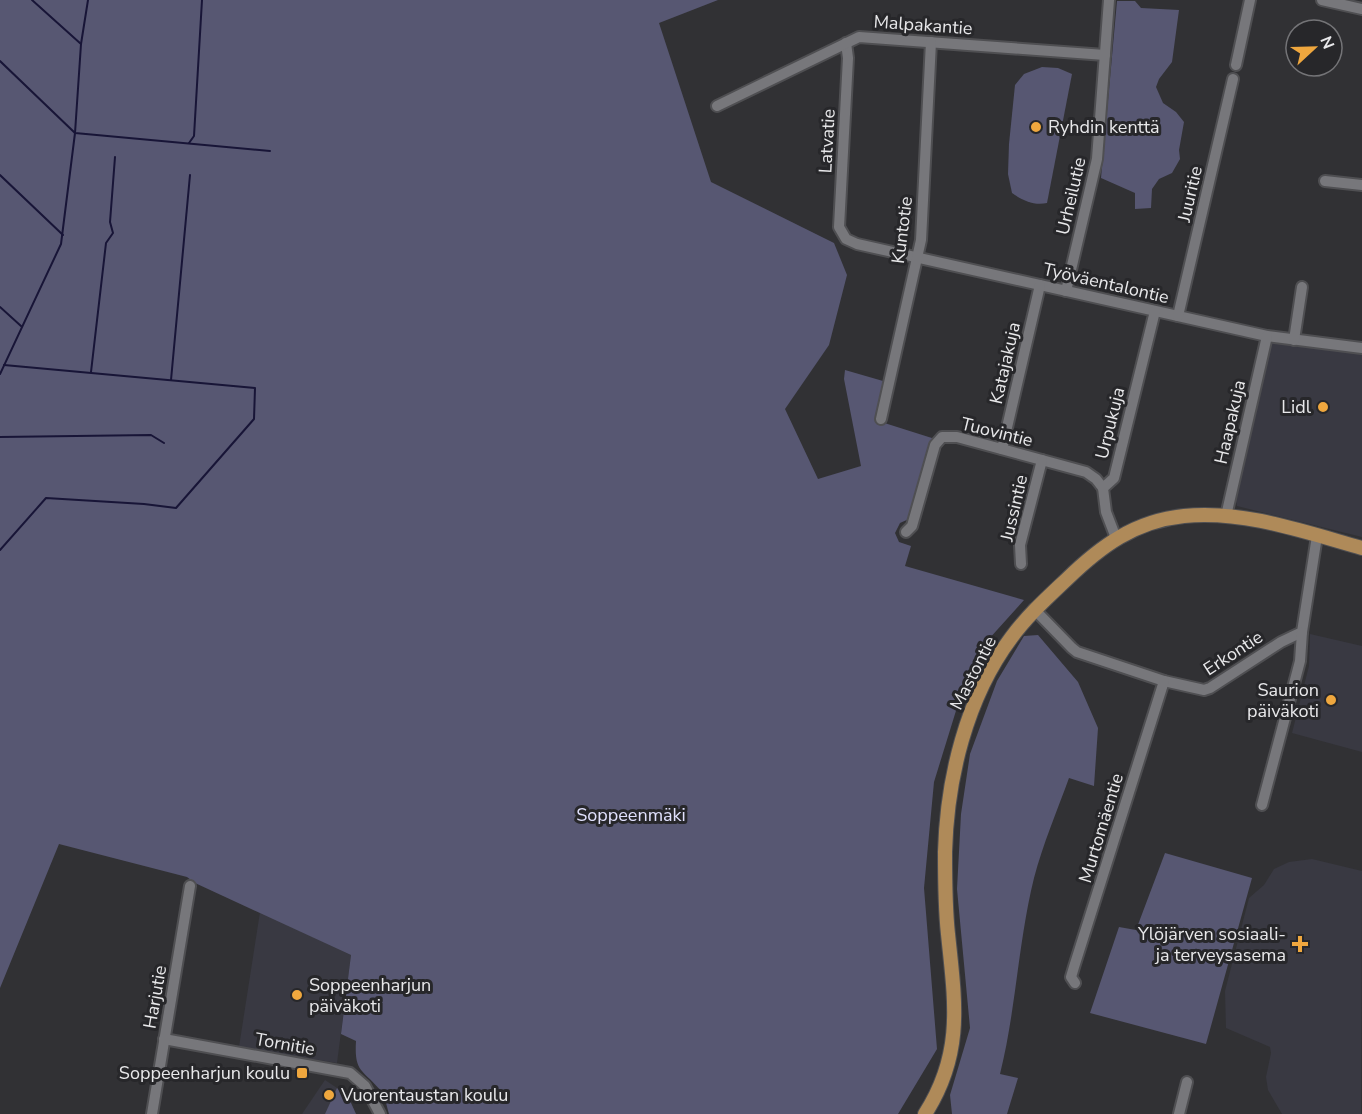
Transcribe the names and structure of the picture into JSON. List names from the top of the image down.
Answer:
{
  "streets": {
    "main road": ["Mastontie"],
    "street": [
      "Malpakantie",
      "Latvatie",
      "Juuritie",
      "Urheilutie",
      "Kuntotie",
      "Työväentalontie",
      "Katajakuja",
      "Haapakuja",
      "Urpukuja",
      "Tuovintie",
      "Jussintie",
      "Erkontie",
      "Murtomäentie",
      "Harjutie",
      "Tornitie"
    ]
  },
  "crossings": [
    ["Malpakantie", "Latvatie"],
    ["Malpakantie", "Urheilutie"],
    ["Malpakantie", "Kuntotie"],
    ["Latvatie", "Työväentalontie"],
    ["Juuritie", "Työväentalontie"],
    ["Urheilutie", "Työväentalontie"],
    ["Kuntotie", "Työväentalontie"],
    ["Työväentalontie", "Katajakuja"],
    ["Työväentalontie", "Haapakuja"],
    ["Työväentalontie", "Urpukuja"],
    ["Katajakuja", "Tuovintie"],
    ["Haapakuja", "Mastontie"],
    ["Urpukuja", "Tuovintie"],
    ["Tuovintie", "Jussintie"],
    ["Erkontie", "Mastontie"],
    ["Erkontie", "Murtomäentie"],
    ["Harjutie", "Tornitie"]
  ],
  "parks": ["Soppeenmäki"],
  "places": {
    "other": [
      "Ryhdin kenttä",
      "Lidl",
      "Saurion päiväkoti",
      "Soppeenharjun päiväkoti",
      "Vuorentaustan koulu"
    ],
    "health": ["Ylöjärven sosiaali- ja terveysasema"],
    "transit": ["Soppeenharjun koulu"]
  },
  "north": "right"
}
